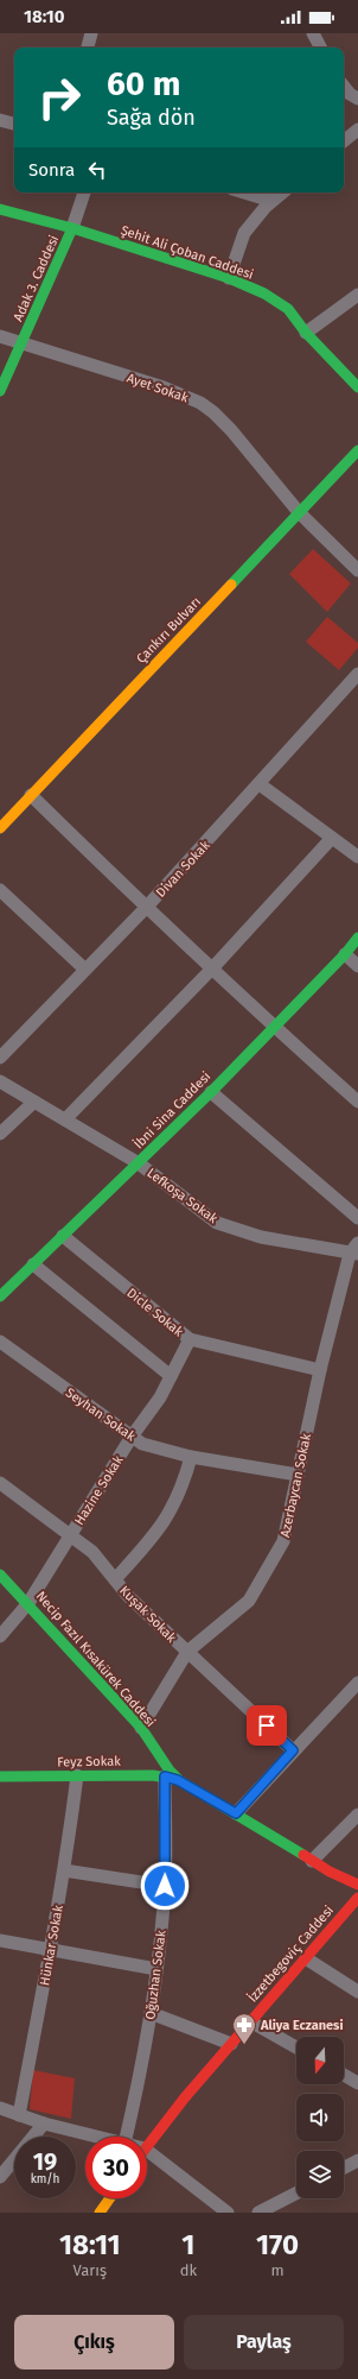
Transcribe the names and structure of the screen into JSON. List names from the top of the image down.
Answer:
{
  "streets": {
    "street": [
      "Şehit Ali Çoban Caddesi",
      "Adak 3. Caddesi",
      "Ayet Sokak",
      "Çankırı Bulvarı",
      "Divan Sokak",
      "İbni Sina Caddesi",
      "Lefkoşa Sokak",
      "Dicle Sokak",
      "Seyhan Sokak",
      "Azerbaycan Sokak",
      "Hazine Sokak",
      "Kuşak Sokak",
      "Necip Fazıl Kısakürek Caddesi",
      "Feyz Sokak",
      "Hünkar Sokak",
      "İzzetbegoviç Caddesi",
      "Oğuzhan Sokak"
    ]
  },
  "crossings": [
    ["Şehit Ali Çoban Caddesi", "Adak 3. Caddesi"],
    ["Adak 3. Caddesi", "Ayet Sokak"],
    ["Ayet Sokak", "Çankırı Bulvarı"],
    ["İbni Sina Caddesi", "Lefkoşa Sokak"],
    ["İbni Sina Caddesi", "Dicle Sokak"],
    ["Lefkoşa Sokak", "Azerbaycan Sokak"],
    ["Dicle Sokak", "Azerbaycan Sokak"],
    ["Dicle Sokak", "Hazine Sokak"],
    ["Seyhan Sokak", "Azerbaycan Sokak"],
    ["Seyhan Sokak", "Hazine Sokak"],
    ["Azerbaycan Sokak", "Kuşak Sokak"],
    ["Azerbaycan Sokak", "Necip Fazıl Kısakürek Caddesi"],
    ["Hazine Sokak", "Kuşak Sokak"],
    ["Hazine Sokak", "Necip Fazıl Kısakürek Caddesi"],
    ["Necip Fazıl Kısakürek Caddesi", "Feyz Sokak"],
    ["Feyz Sokak", "Hünkar Sokak"],
    ["Feyz Sokak", "Oğuzhan Sokak"]
  ],
  "places": {
    "pharmacy": ["Aliya Eczanesi"]
  },
  "north": "bottom",
  "page": {
    "status": "18:10",
    "turn": ["60 m", "Sağa dön"],
    "then": "Sonra",
    "speed": "19 km/h",
    "limit": "30",
    "eta": [
      "18:11",
      "Varış",
      "1",
      "dk",
      "170",
      "m"
    ],
    "buttons": ["Çıkış", "Paylaş"]
  }
}
